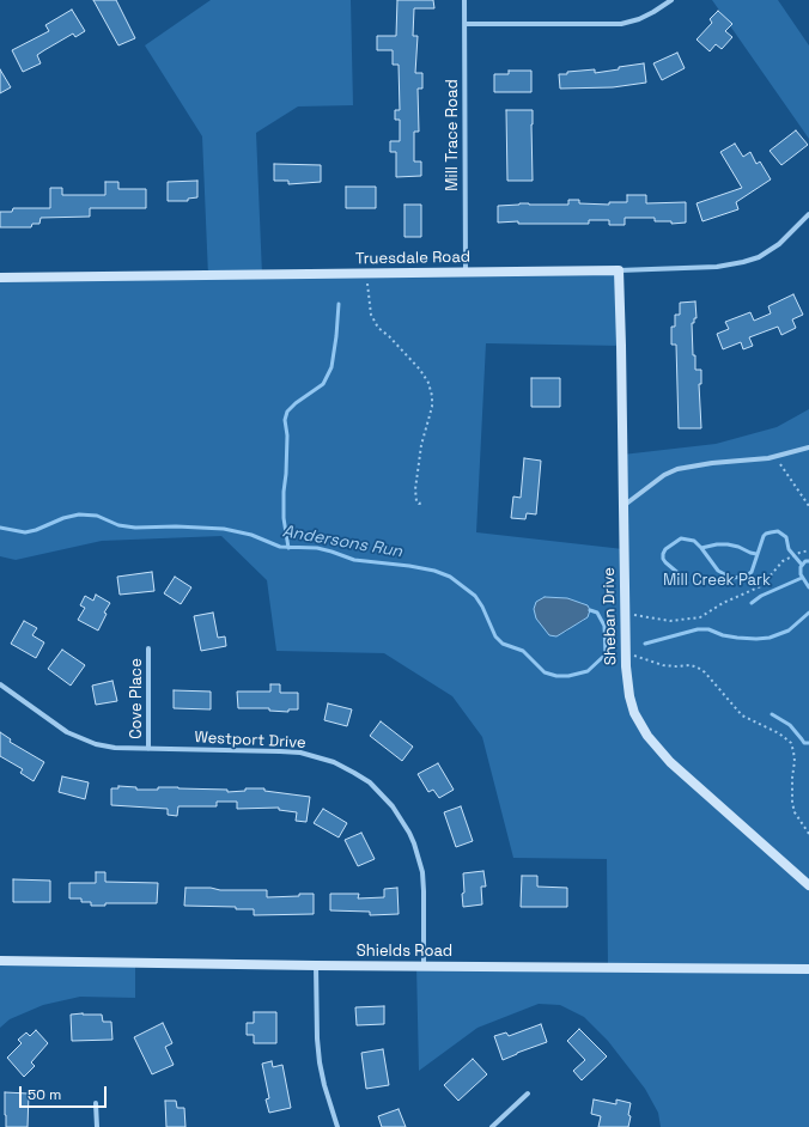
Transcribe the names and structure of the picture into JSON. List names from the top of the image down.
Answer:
{
  "streets": {
    "street": [
      "Mill Trace Road",
      "Truesdale Road",
      "Sheban Drive",
      "Cove Place",
      "Westport Drive",
      "Shields Road"
    ]
  },
  "crossings": [
    ["Mill Trace Road", "Truesdale Road"],
    ["Truesdale Road", "Sheban Drive"],
    ["Cove Place", "Westport Drive"],
    ["Westport Drive", "Shields Road"]
  ],
  "water": ["Andersons Run"],
  "parks": ["Mill Creek Park"],
  "scale_bar": "50 m"
}
